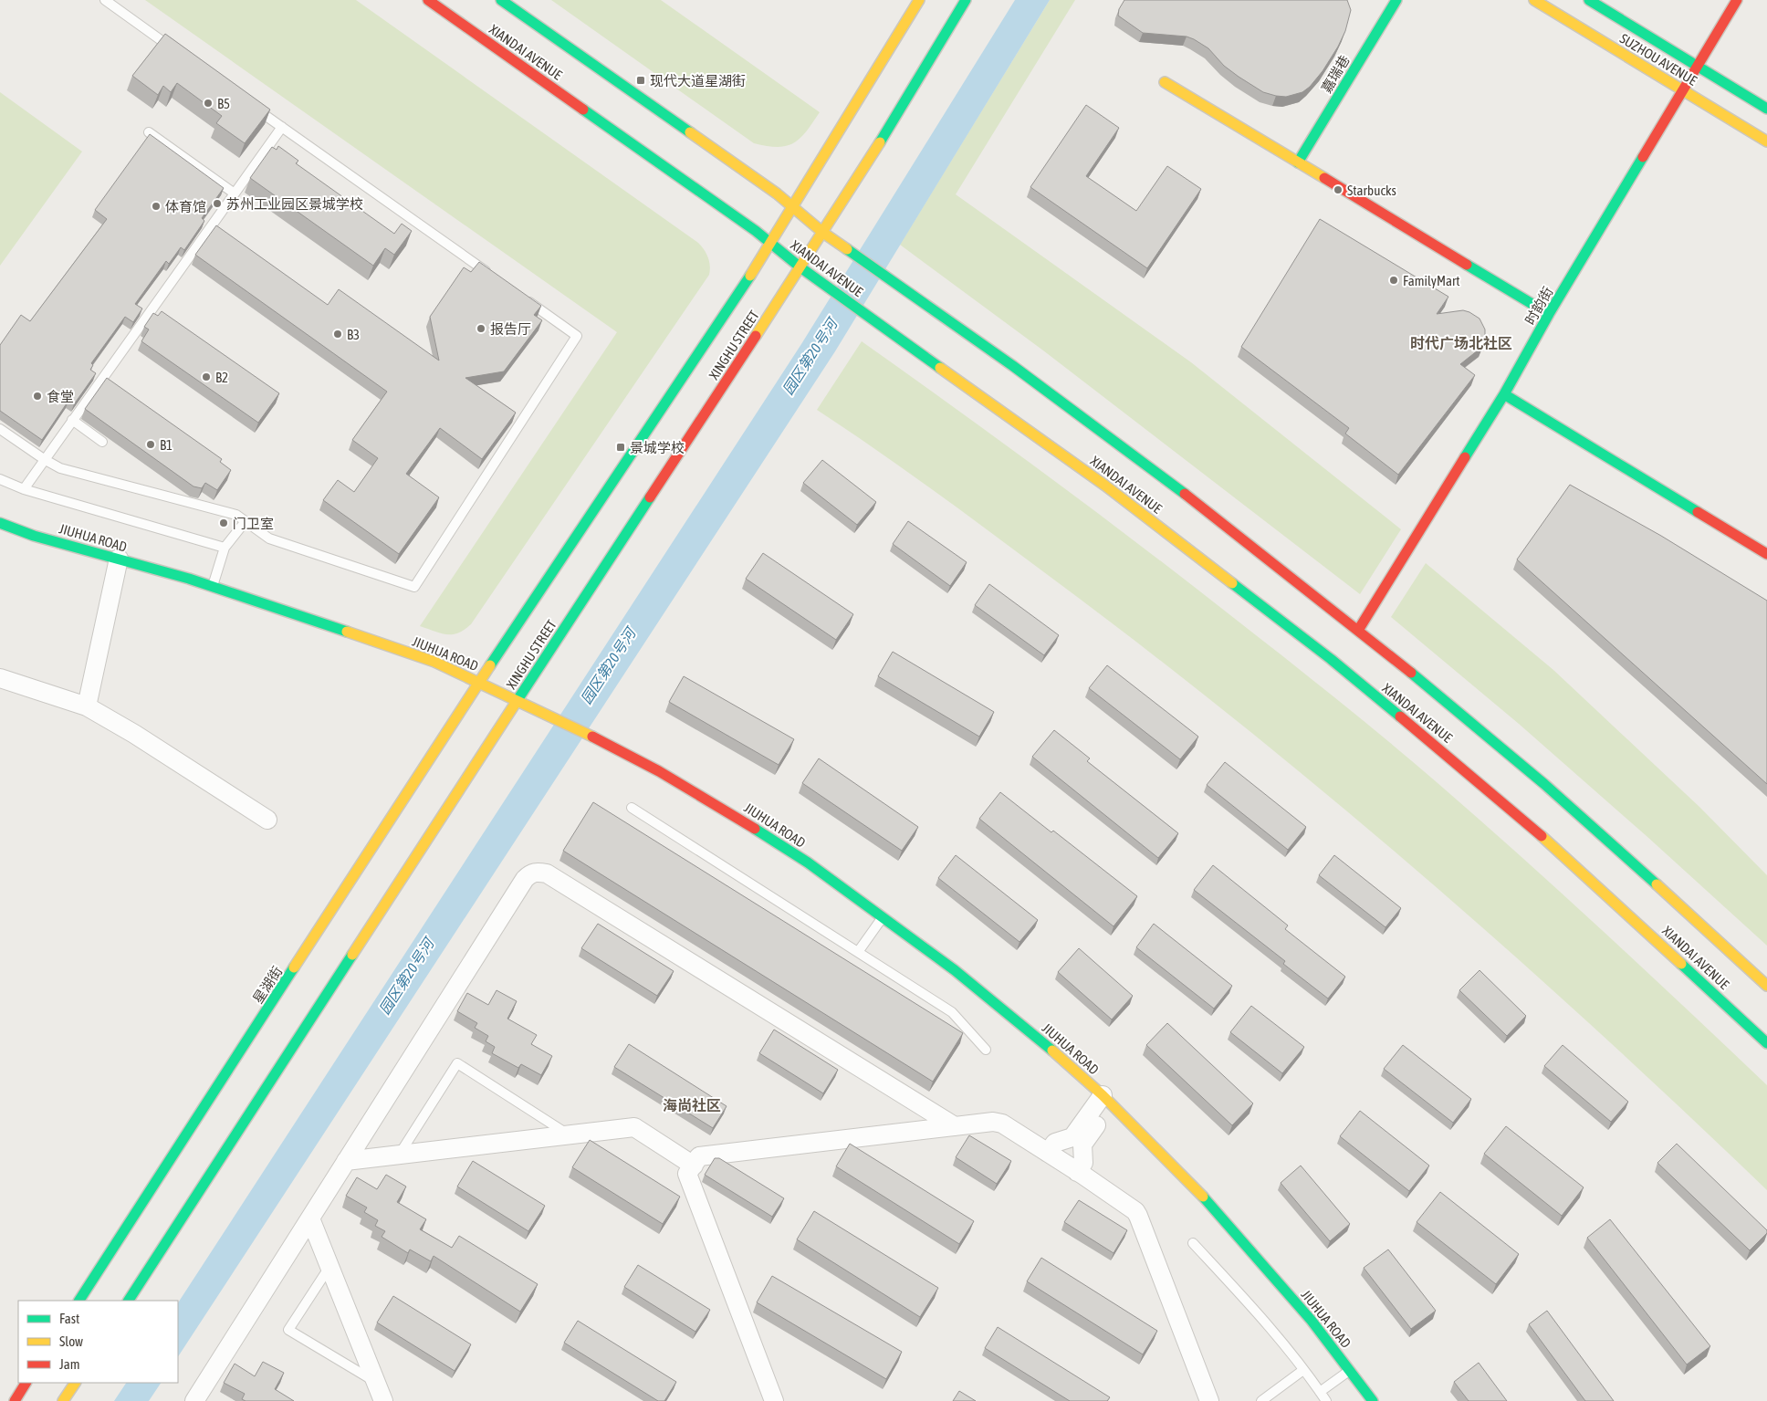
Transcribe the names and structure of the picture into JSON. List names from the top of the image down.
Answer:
{
  "streets": {
    "main road": [
      "XIANDAI AVENUE",
      "SUZHOU AVENUE",
      "嘉瑞巷",
      "时韵街",
      "XINGHU STREET",
      "JIUHUA ROAD",
      "星湖街"
    ]
  },
  "crossings": [
    ["XIANDAI AVENUE", "时韵街"],
    ["XIANDAI AVENUE", "XINGHU STREET"],
    ["SUZHOU AVENUE", "时韵街"],
    ["XINGHU STREET", "JIUHUA ROAD"],
    ["XINGHU STREET", "星湖街"],
    ["JIUHUA ROAD", "星湖街"]
  ],
  "districts": ["时代广场北社区", "海尚社区"],
  "water": ["园区第20号河"],
  "places": {
    "transit": ["现代大道星湖街", "景城学校"],
    "other": [
      "B5",
      "Starbucks",
      "苏州工业园区景城学校",
      "体育馆",
      "FamilyMart",
      "报告厅",
      "B3",
      "B2",
      "食堂",
      "B1",
      "门卫室"
    ]
  },
  "legend": ["Fast", "Slow", "Jam"]
}
